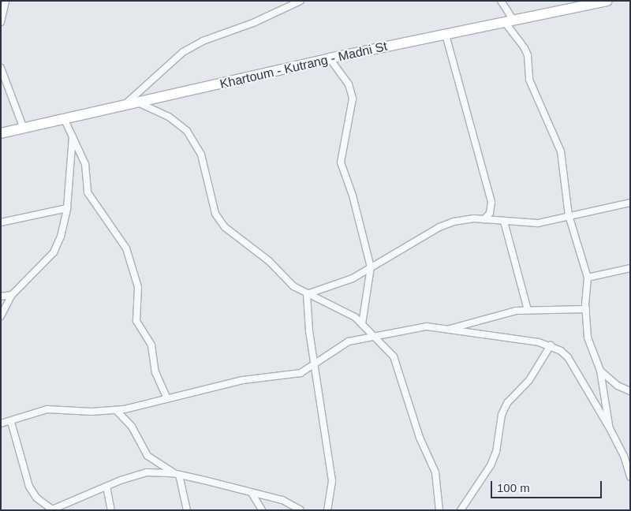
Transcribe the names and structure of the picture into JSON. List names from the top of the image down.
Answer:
{
  "streets": {
    "highway": ["Khartoum - Kutrang - Madni St"]
  },
  "scale_bar": "100 m"
}
